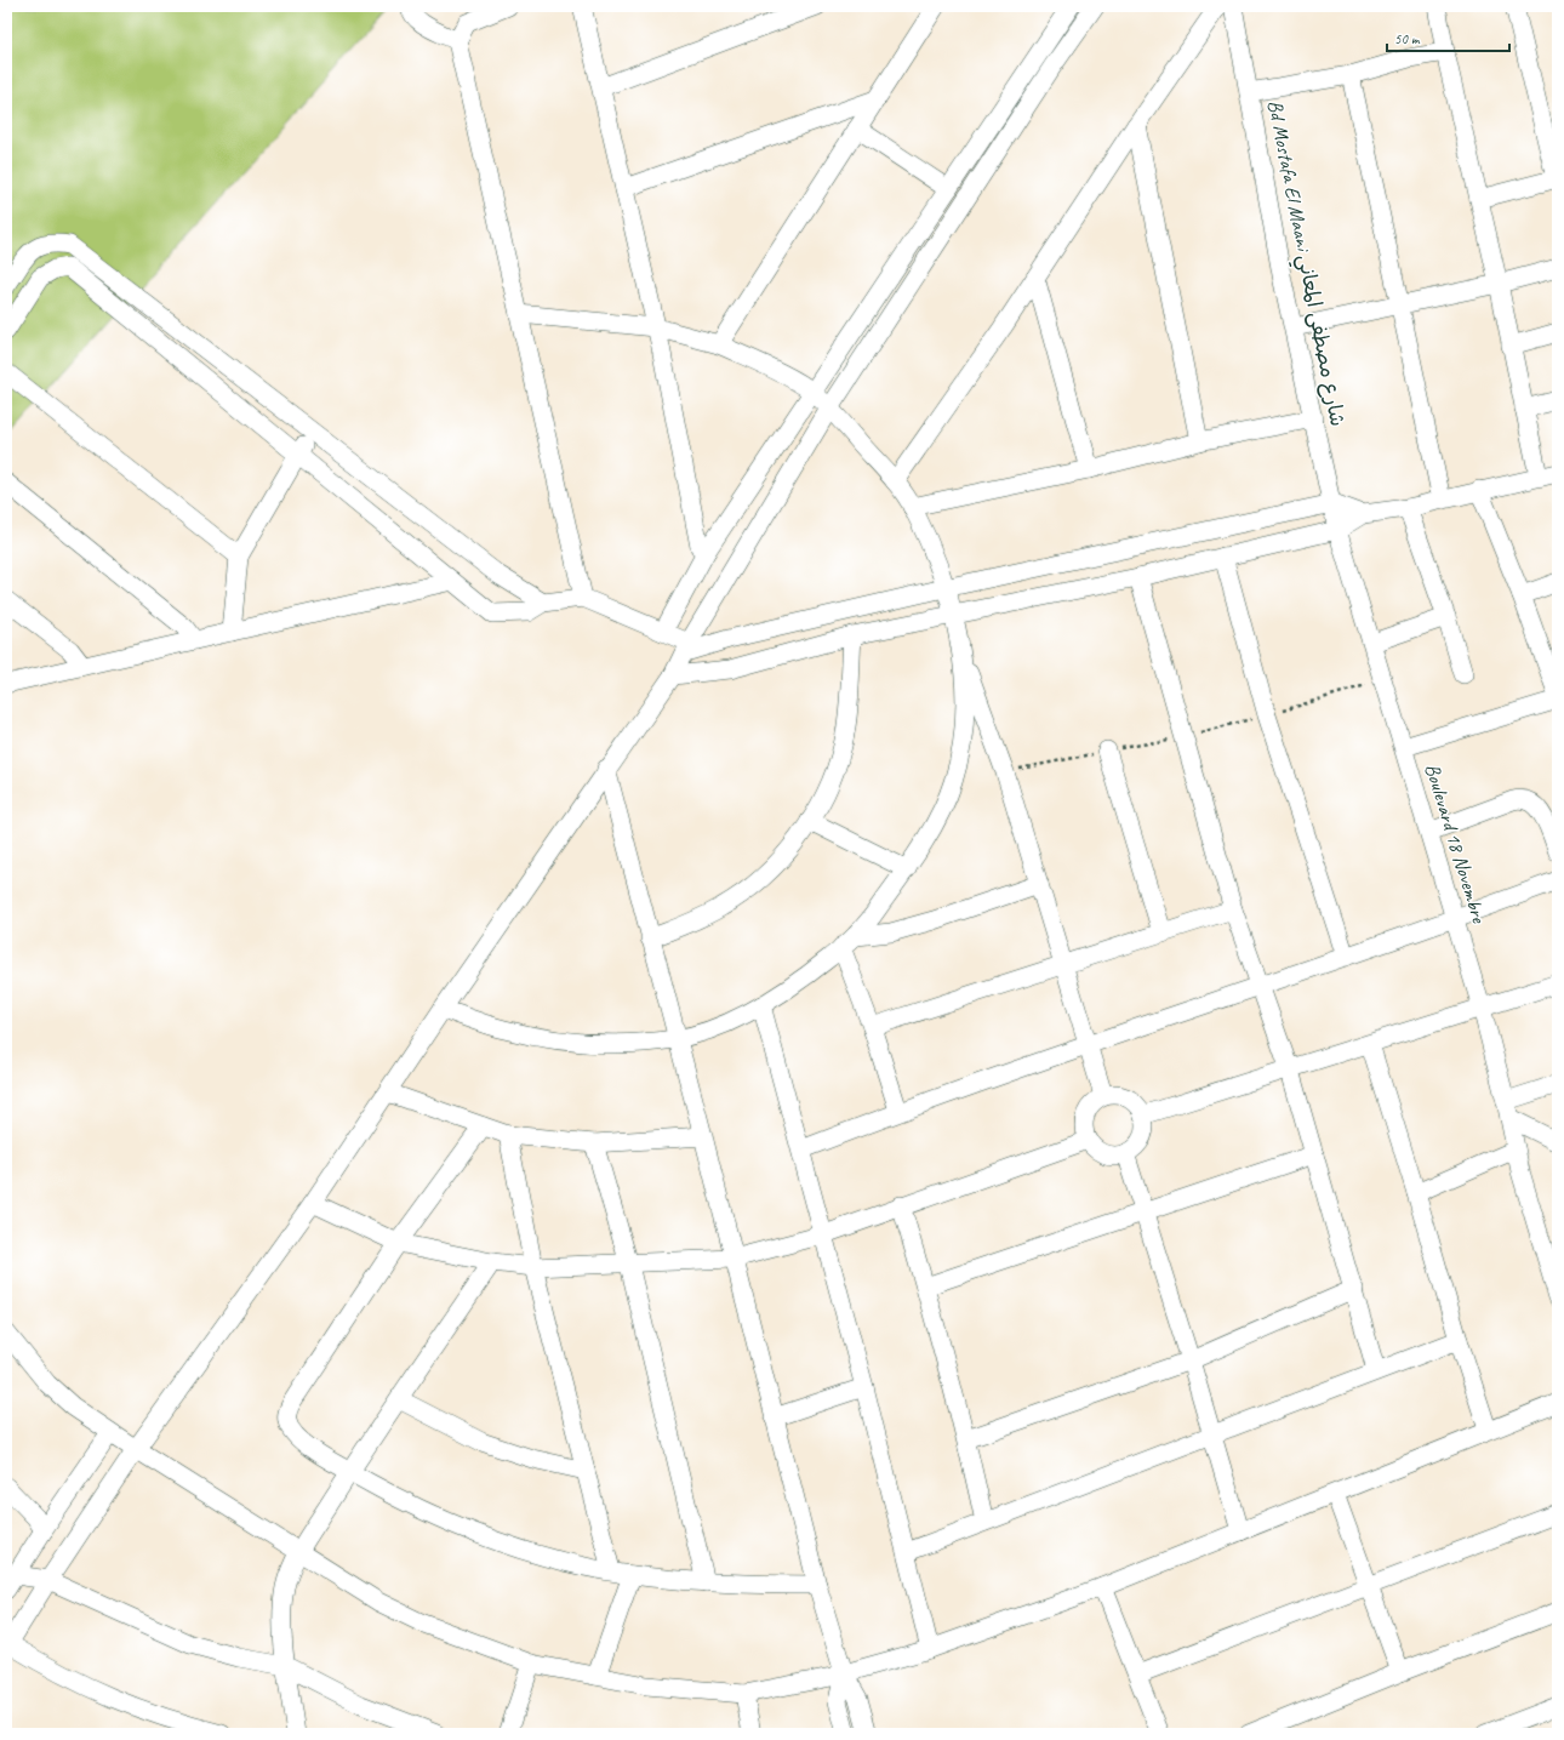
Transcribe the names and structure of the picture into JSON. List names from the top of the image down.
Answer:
{
  "streets": {
    "street": ["Bd Mostafa El Maani شارع مصطفى المعاني", "Boulevard 18 Novembre"]
  },
  "crossings": [
    ["Bd Mostafa El Maani شارع مصطفى المعاني", "Boulevard 18 Novembre"]
  ],
  "scale_bar": "50 m"
}
